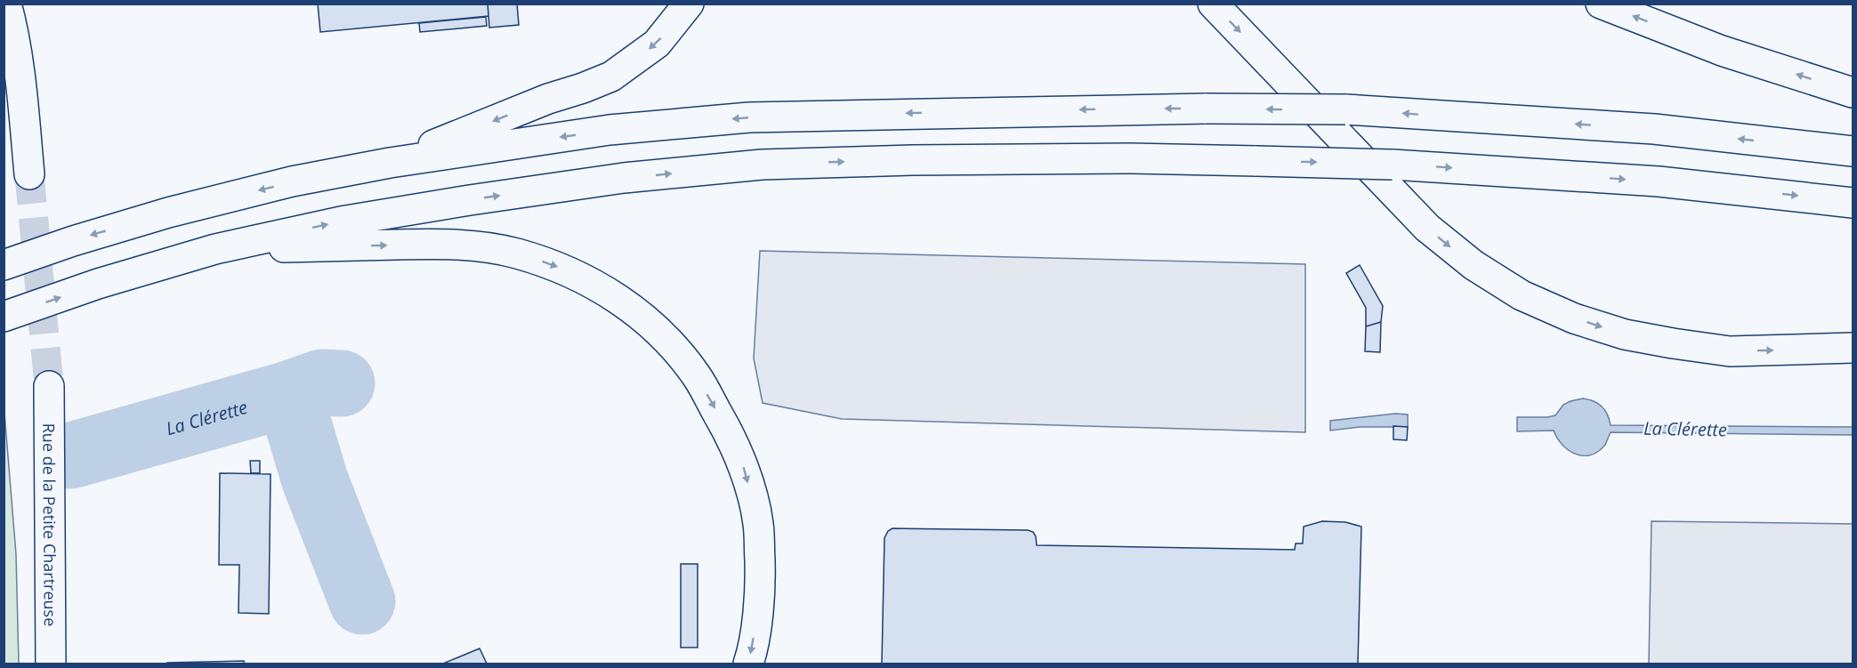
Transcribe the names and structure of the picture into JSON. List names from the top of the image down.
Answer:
{
  "streets": {
    "main road": ["Rue de la Petite Chartreuse"]
  },
  "water": ["La Clérette"]
}
